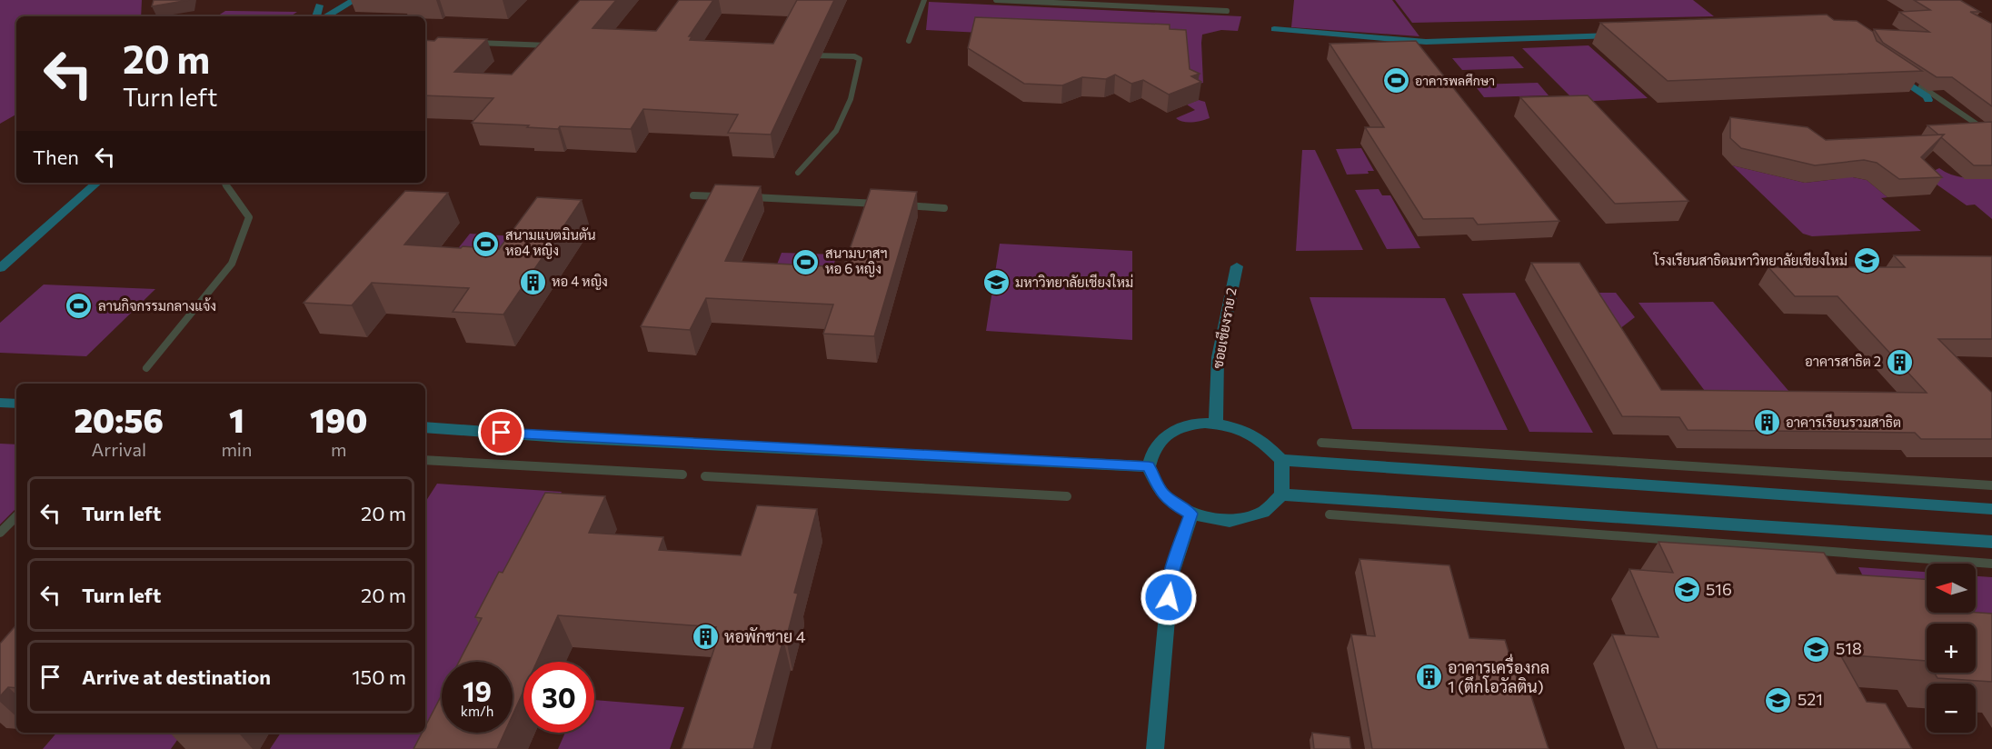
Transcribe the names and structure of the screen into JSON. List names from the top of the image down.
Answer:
{
  "streets": {
    "street": ["ซอยเชียงราย 2"]
  },
  "places": {
    "sports": [
      "อาคารพลศึกษา",
      "สนามแบตมินตัน หอ4 หญิง",
      "สนามบาสฯ หอ 6 หญิง",
      "ลานกิจกรรมกลางแจ้ง"
    ],
    "school or university": [
      "โรงเรียนสาธิตมหาวิทยาลัยเชียงใหม่",
      "มหาวิทยาลัยเชียงใหม่",
      "516",
      "518",
      "521"
    ],
    "building": [
      "หอ 4 หญิง",
      "อาคารสาธิต 2",
      "อาคารเรียนรวมสาธิต",
      "หอพักชาย 4",
      "อาคารเครื่องกล 1 (ตึกโอวัลติน)"
    ]
  },
  "north": "left",
  "page": {
    "turn": ["20 m", "Turn left"],
    "then": "Then",
    "eta": [
      "20:56",
      "Arrival",
      "1",
      "min",
      "190",
      "m"
    ],
    "list": [
      {
        "name": "Turn left",
        "value": "20 m"
      },
      {
        "name": "Turn left",
        "value": "20 m"
      },
      {
        "name": "Arrive at destination",
        "value": "150 m"
      }
    ],
    "map_buttons": ["+", "−"],
    "speed": "19 km/h",
    "limit": "30"
  }
}
